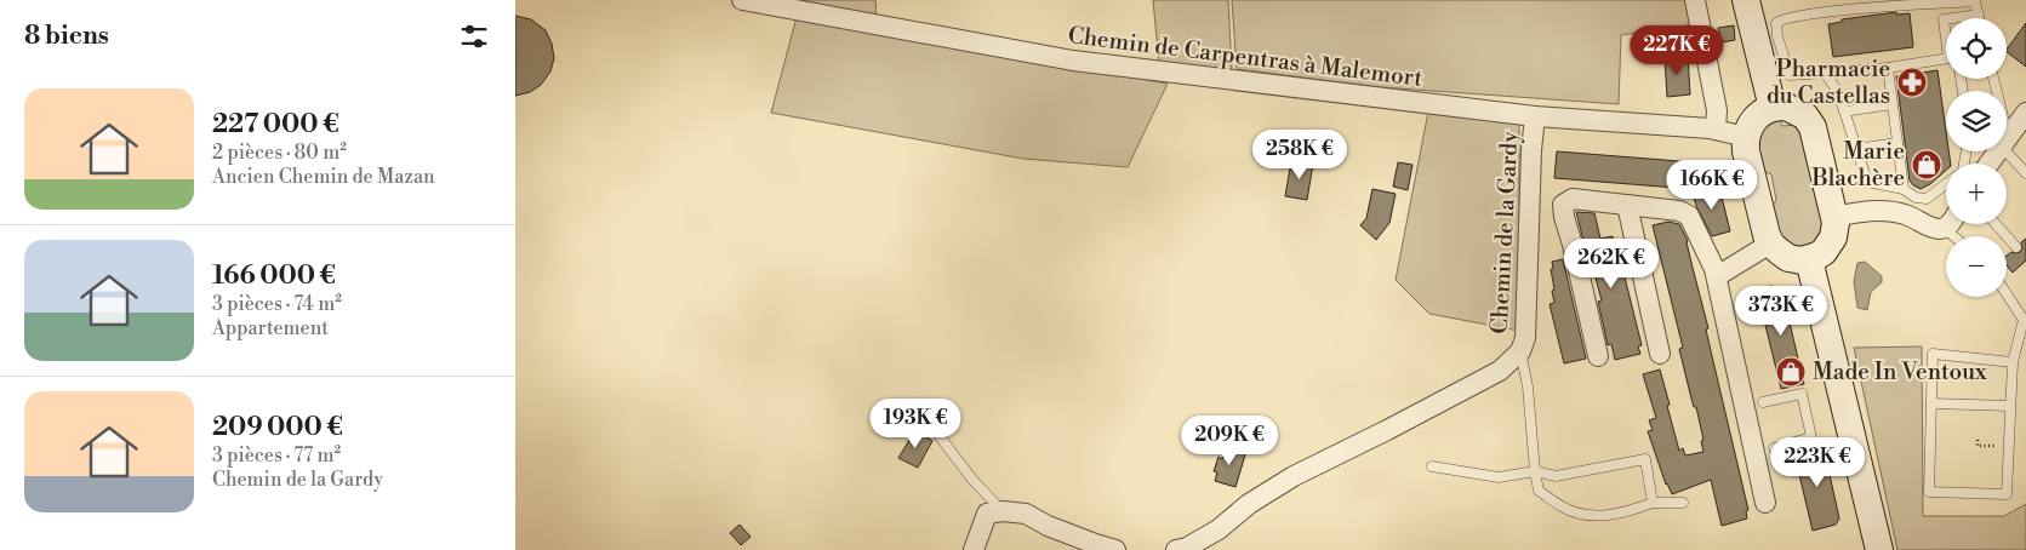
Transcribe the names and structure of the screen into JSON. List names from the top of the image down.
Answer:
{
  "streets": {
    "street": ["Chemin de Carpentras à Malemort", "Chemin de la Gardy"]
  },
  "crossings": [
    ["Chemin de Carpentras à Malemort", "Chemin de la Gardy"]
  ],
  "places": {
    "pharmacy": ["Pharmacie du Castellas"],
    "shop": ["Marie Blachère", "Made In Ventoux"]
  },
  "page": {
    "heading": "8 biens",
    "map_buttons": ["+", "−"],
    "price": [
      "227K €",
      "258K €",
      "166K €",
      "262K €",
      "373K €",
      "193K €",
      "209K €",
      "223K €"
    ],
    "list": [
      {
        "name": "227 000 €",
        "note": "2 pièces · 80 m² · Ancien Chemin de Mazan"
      },
      {
        "name": "166 000 €",
        "note": "3 pièces · 74 m² · Appartement"
      },
      {
        "name": "209 000 €",
        "note": "3 pièces · 77 m² · Chemin de la Gardy"
      }
    ]
  }
}
